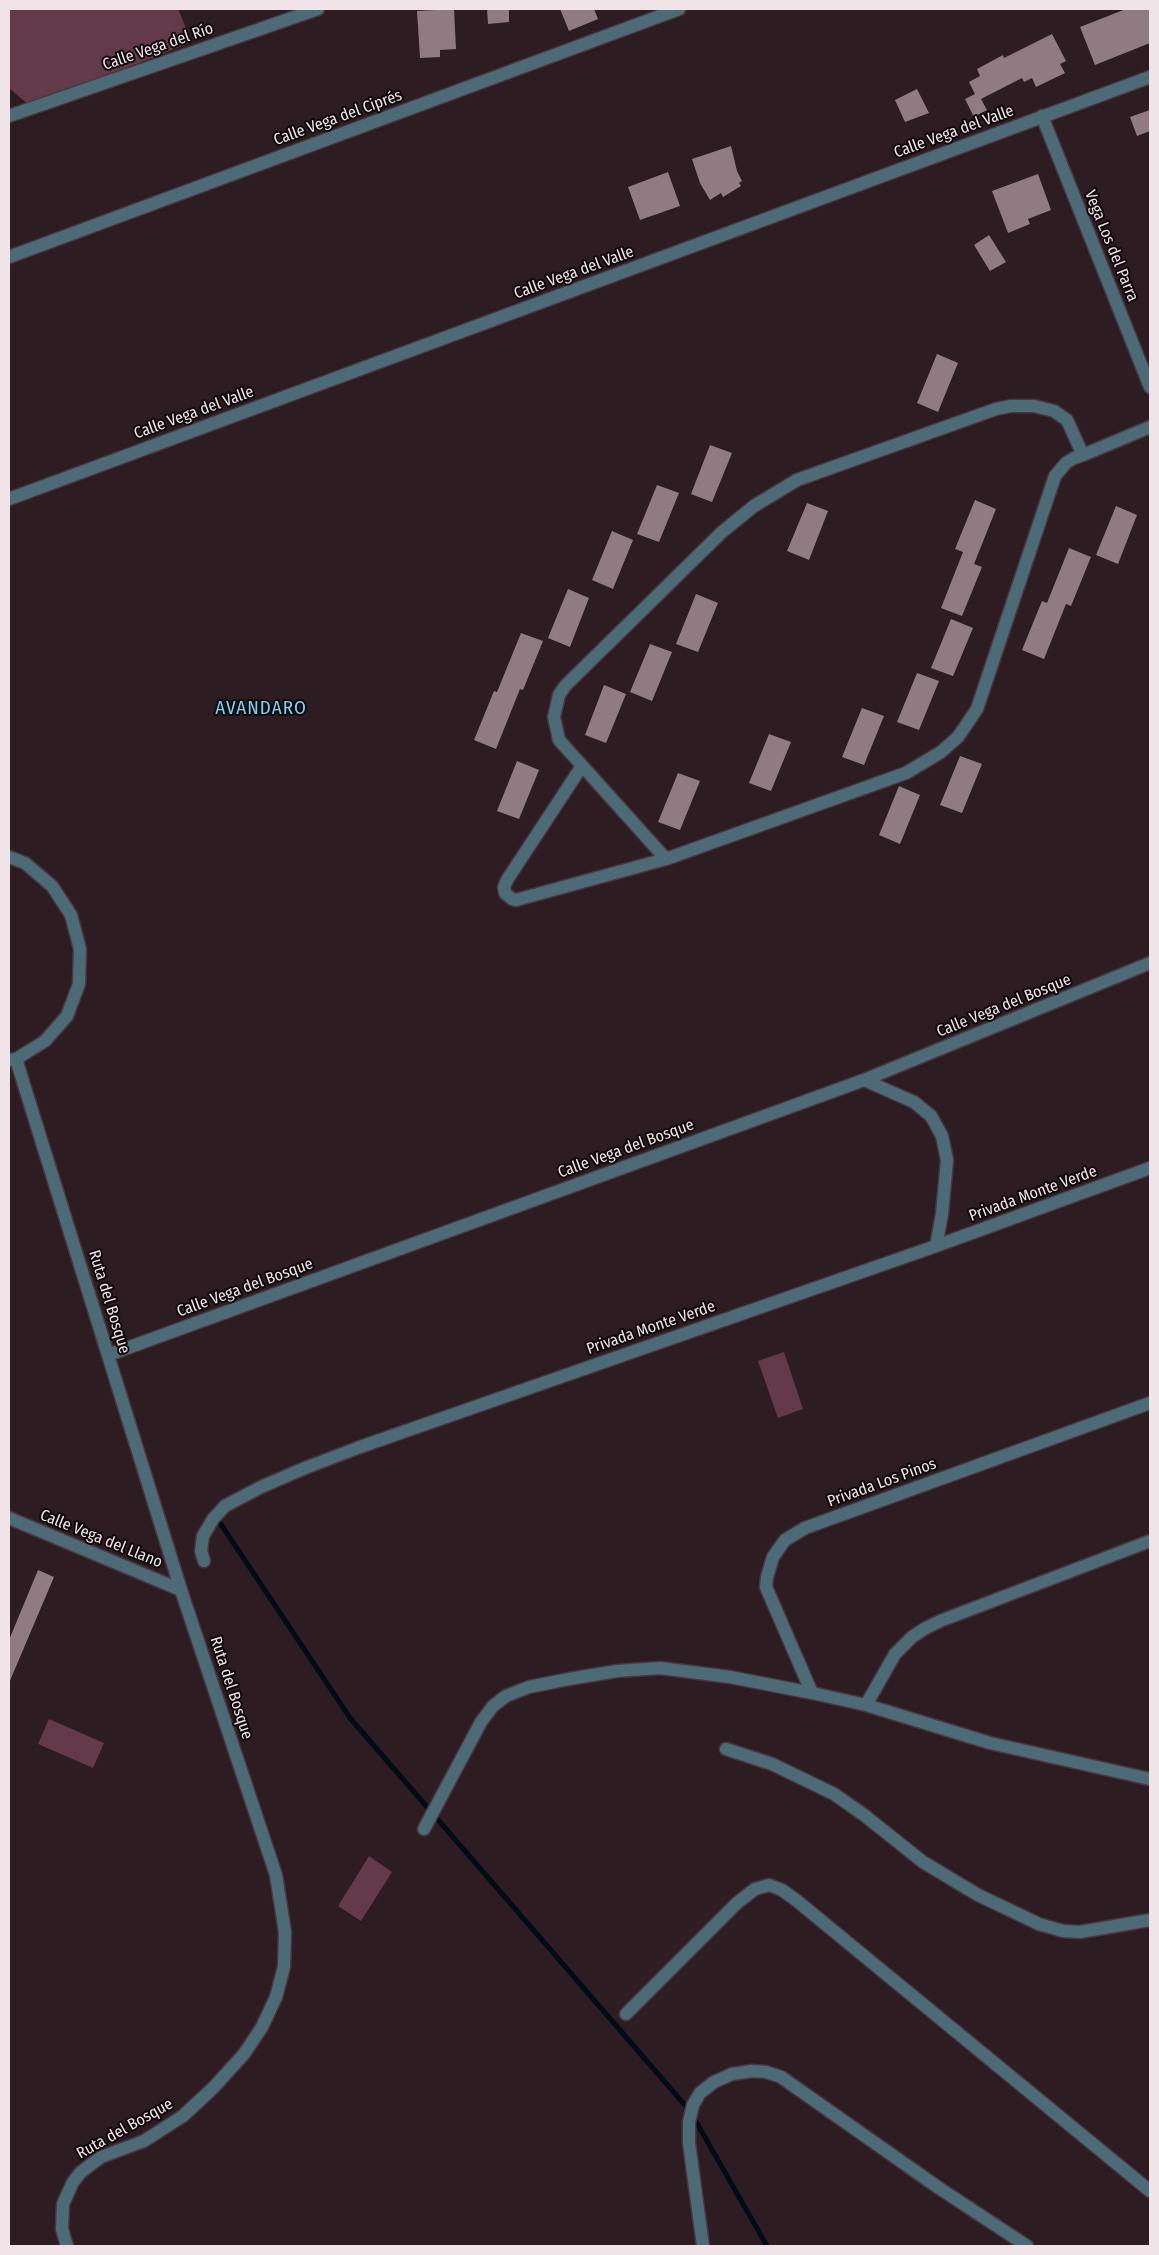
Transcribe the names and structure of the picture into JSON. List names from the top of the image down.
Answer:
{
  "streets": {
    "street": [
      "Calle Vega del Río",
      "Calle Vega del Ciprés",
      "Calle Vega del Valle",
      "Vega Los del Parra",
      "Calle Vega del Bosque",
      "Privada Monte Verde",
      "Ruta del Bosque",
      "Privada Los Pinos",
      "Calle Vega del Llano"
    ]
  },
  "crossings": [
    ["Calle Vega del Valle", "Vega Los del Parra"],
    ["Calle Vega del Bosque", "Ruta del Bosque"],
    ["Ruta del Bosque", "Calle Vega del Llano"]
  ],
  "districts": ["AVANDARO"]
}
